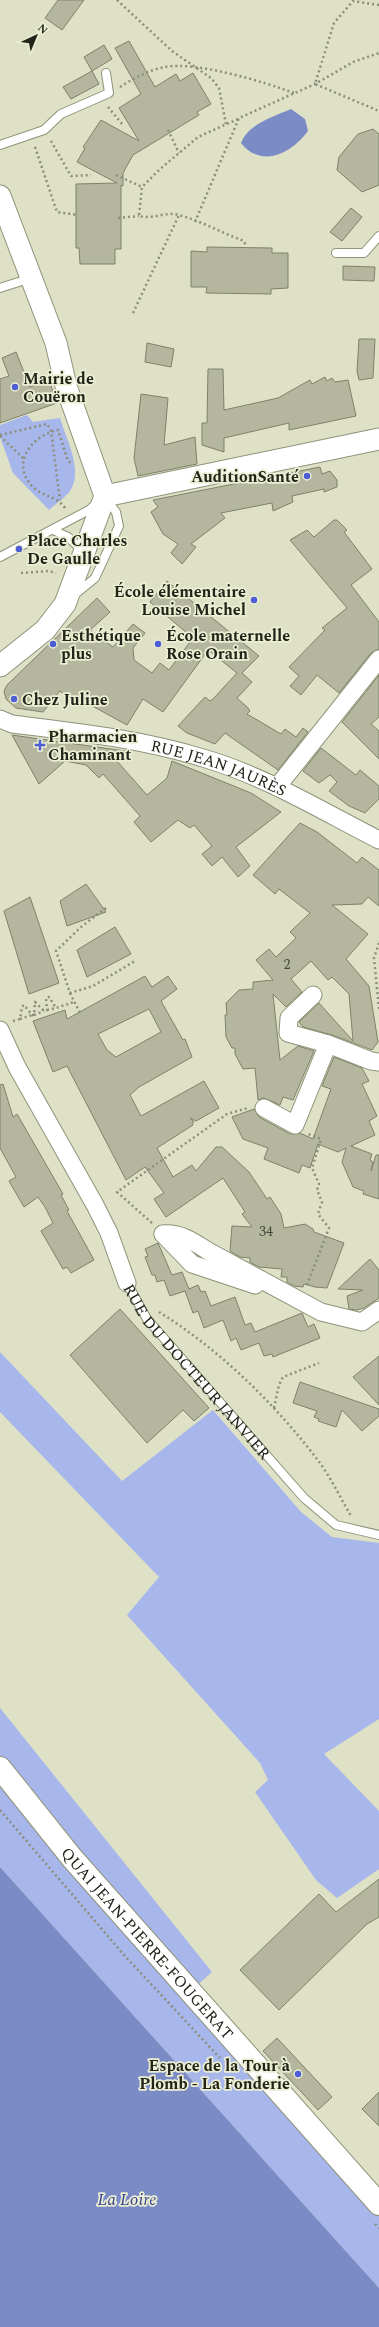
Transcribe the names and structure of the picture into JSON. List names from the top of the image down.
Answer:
{
  "streets": {
    "main road": ["QUAI JEAN-PIERRE-FOUGERAT"],
    "street": ["RUE JEAN JAURÈS", "RUE DU DOCTEUR JANVIER"]
  },
  "water": ["La Loire"],
  "places": {
    "other": [
      "Mairie de Couëron",
      "AuditionSanté",
      "Place Charles De Gaulle",
      "École élémentaire Louise Michel",
      "Esthétique plus",
      "École maternelle Rose Orain",
      "Chez Juline",
      "Espace de la Tour à Plomb - La Fonderie"
    ],
    "health": ["Pharmacien Chaminant"]
  },
  "house_numbers": ["2", "34"],
  "north": "top right"
}
